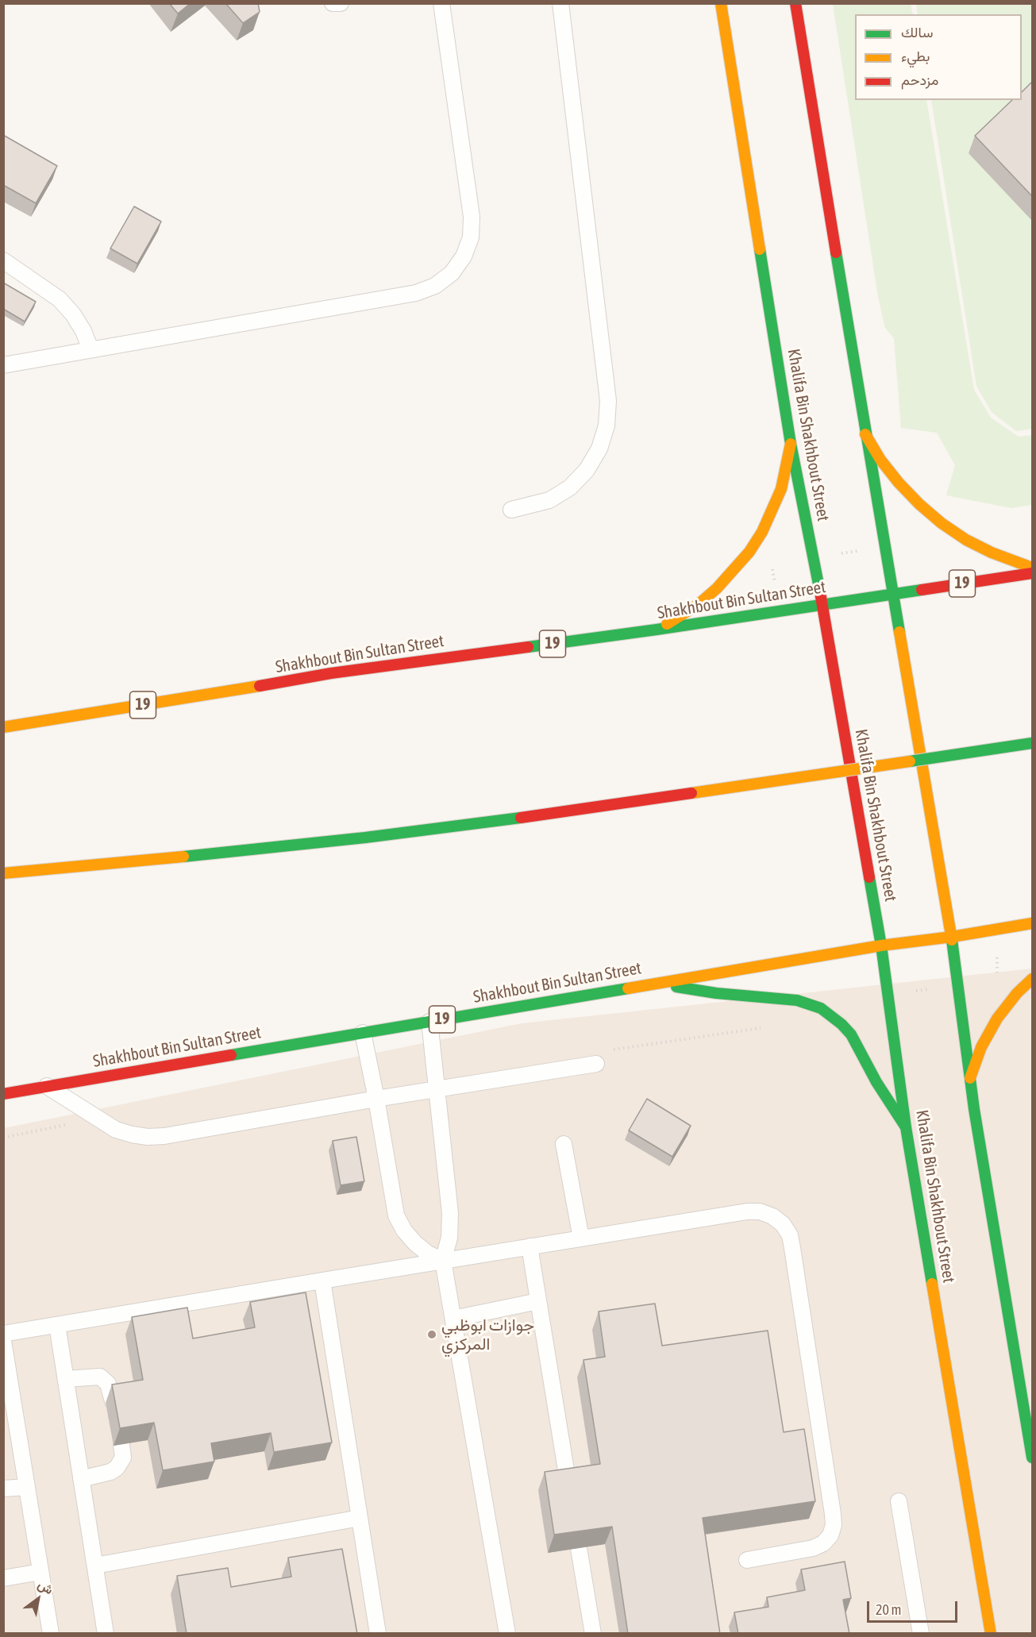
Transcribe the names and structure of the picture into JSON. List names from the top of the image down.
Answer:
{
  "streets": {
    "main road": ["Khalifa Bin Shakhbout Street", "19", "Shakhbout Bin Sultan Street"]
  },
  "crossings": [
    ["Khalifa Bin Shakhbout Street", "Shakhbout Bin Sultan Street"]
  ],
  "places": ["جوازات ابوظبي المركزي"],
  "legend": ["سالك", "بطيء", "مزدحم"],
  "scale_bar": "20 m",
  "north": "top right"
}
